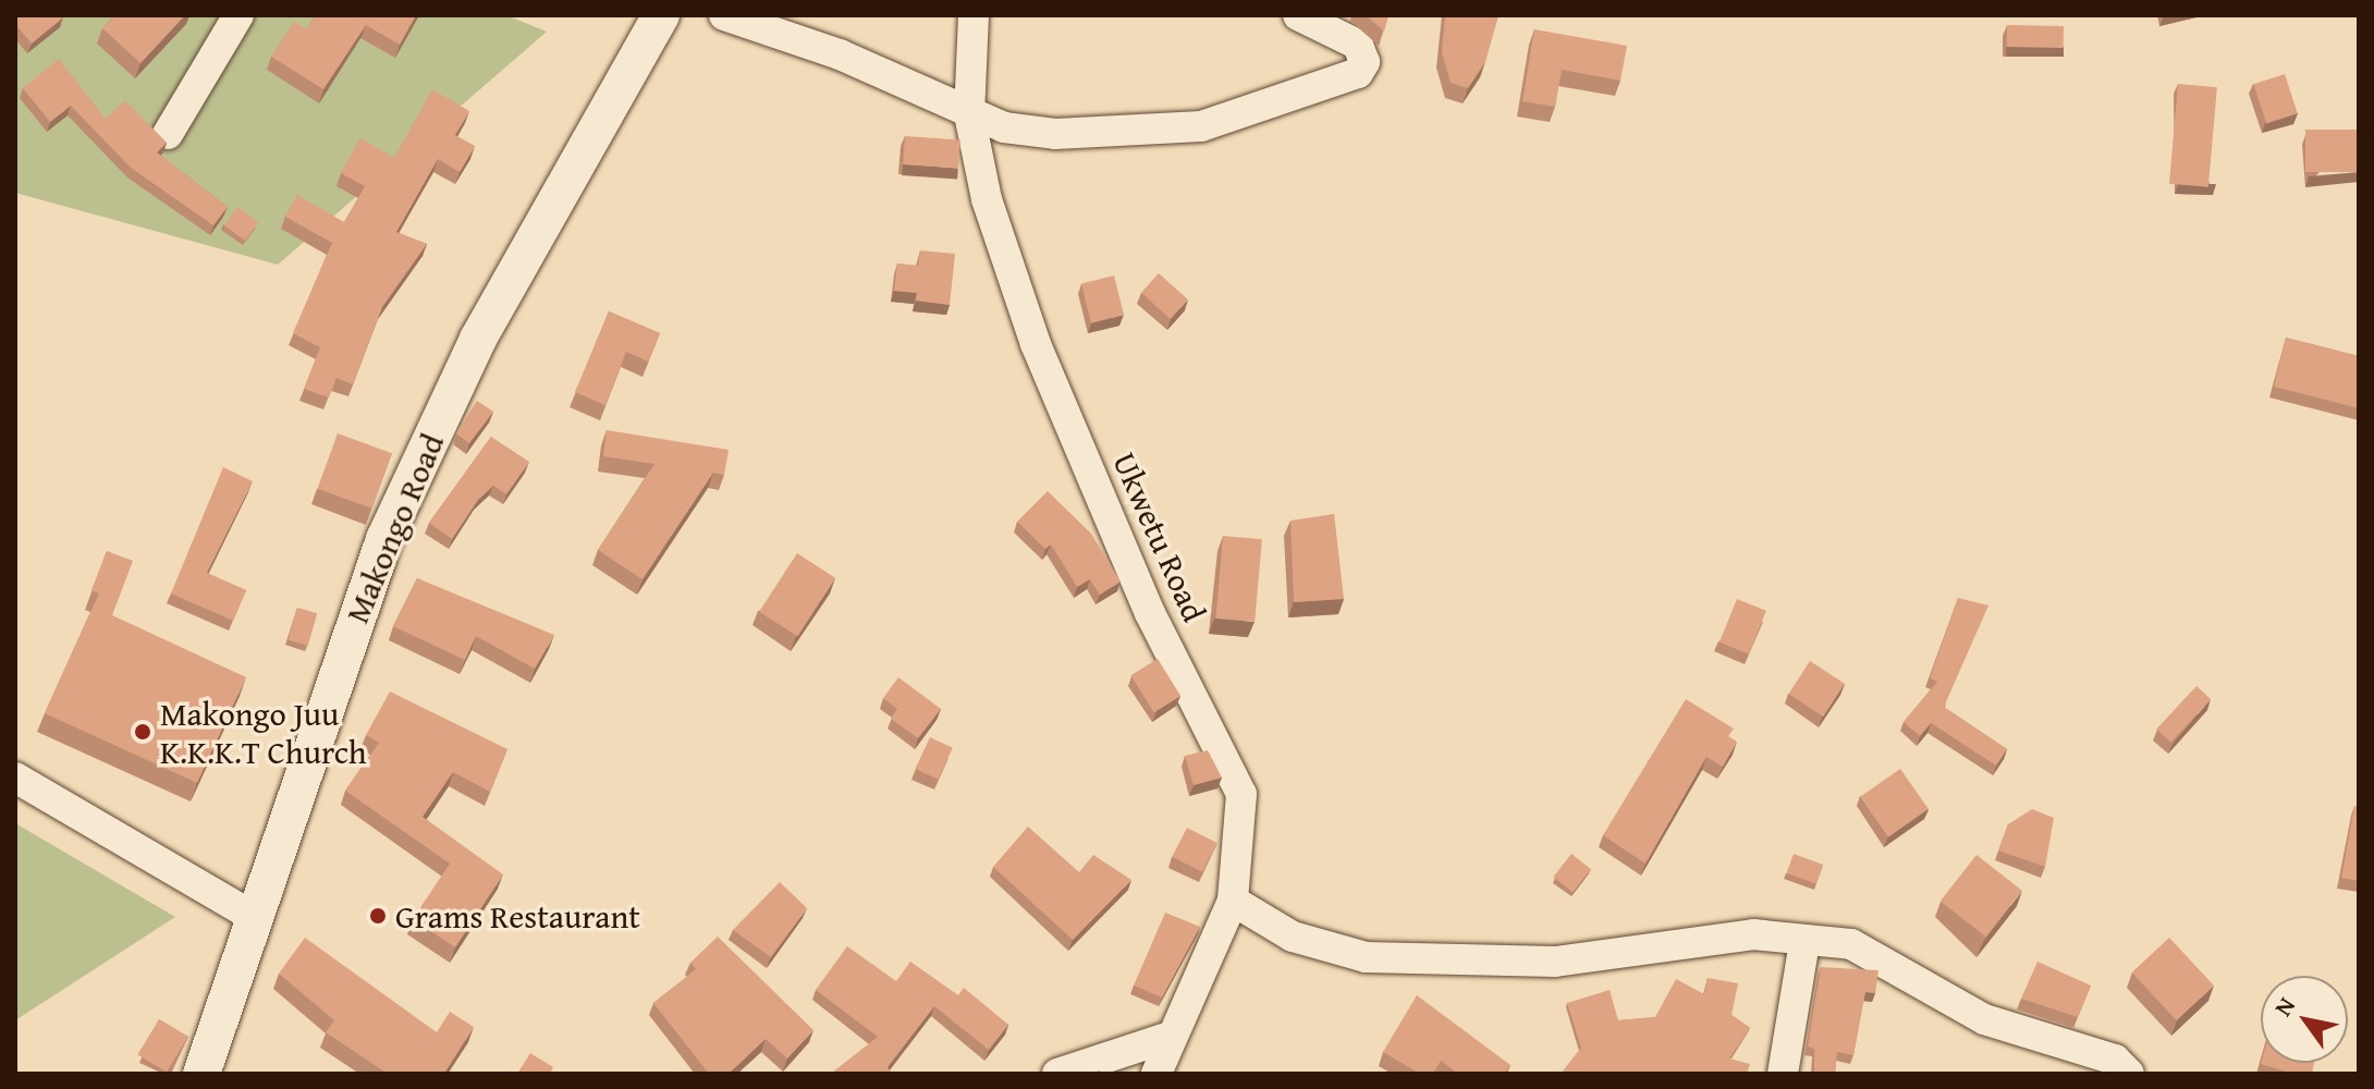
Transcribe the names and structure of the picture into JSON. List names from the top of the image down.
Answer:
{
  "streets": {
    "street": ["Makongo Road", "Ukwetu Road"]
  },
  "places": ["Makongo Juu K.K.K.T Church", "Grams Restaurant"],
  "north": "top left"
}
